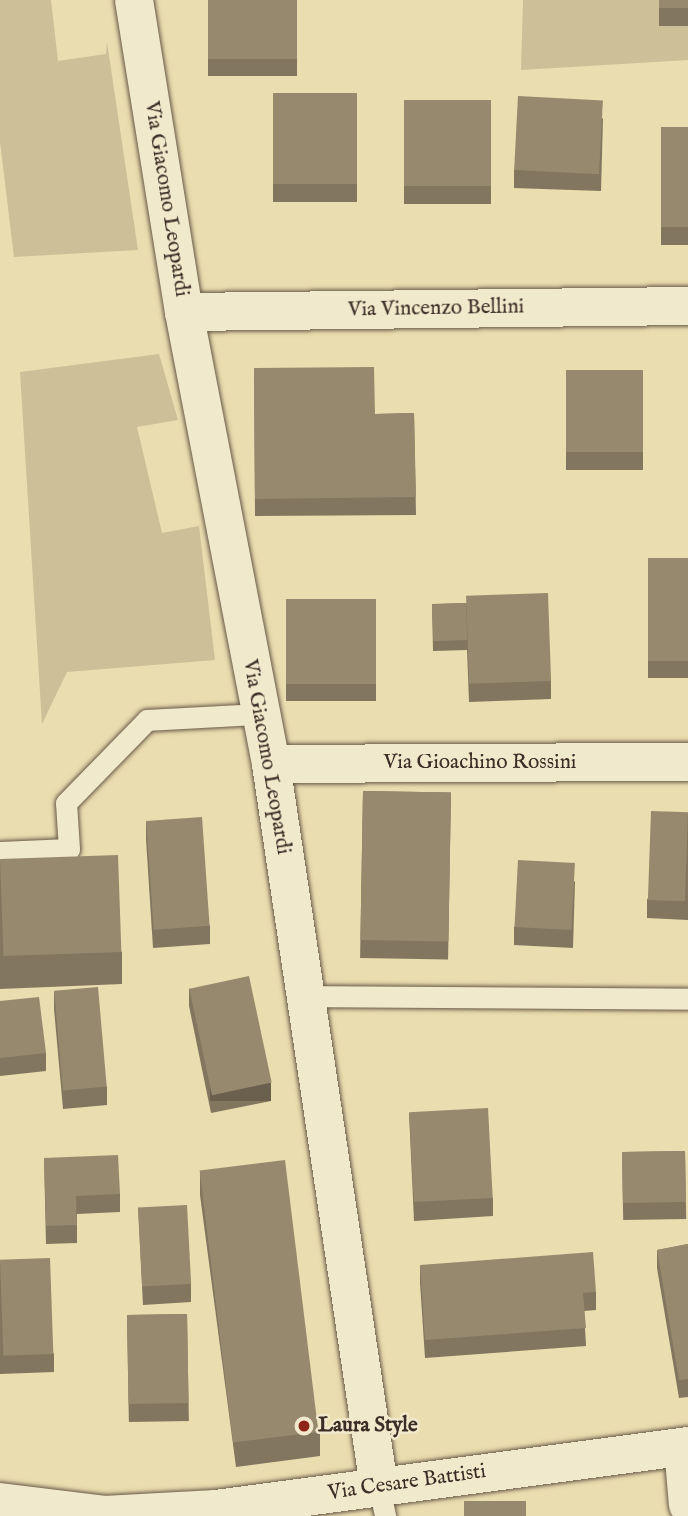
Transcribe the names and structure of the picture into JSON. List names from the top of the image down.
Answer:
{
  "streets": {
    "street": [
      "Via Giacomo Leopardi",
      "Via Vincenzo Bellini",
      "Via Gioachino Rossini",
      "Via Cesare Battisti"
    ]
  },
  "crossings": [
    ["Via Giacomo Leopardi", "Via Vincenzo Bellini"],
    ["Via Giacomo Leopardi", "Via Gioachino Rossini"],
    ["Via Giacomo Leopardi", "Via Cesare Battisti"]
  ],
  "places": ["Laura Style"]
}
